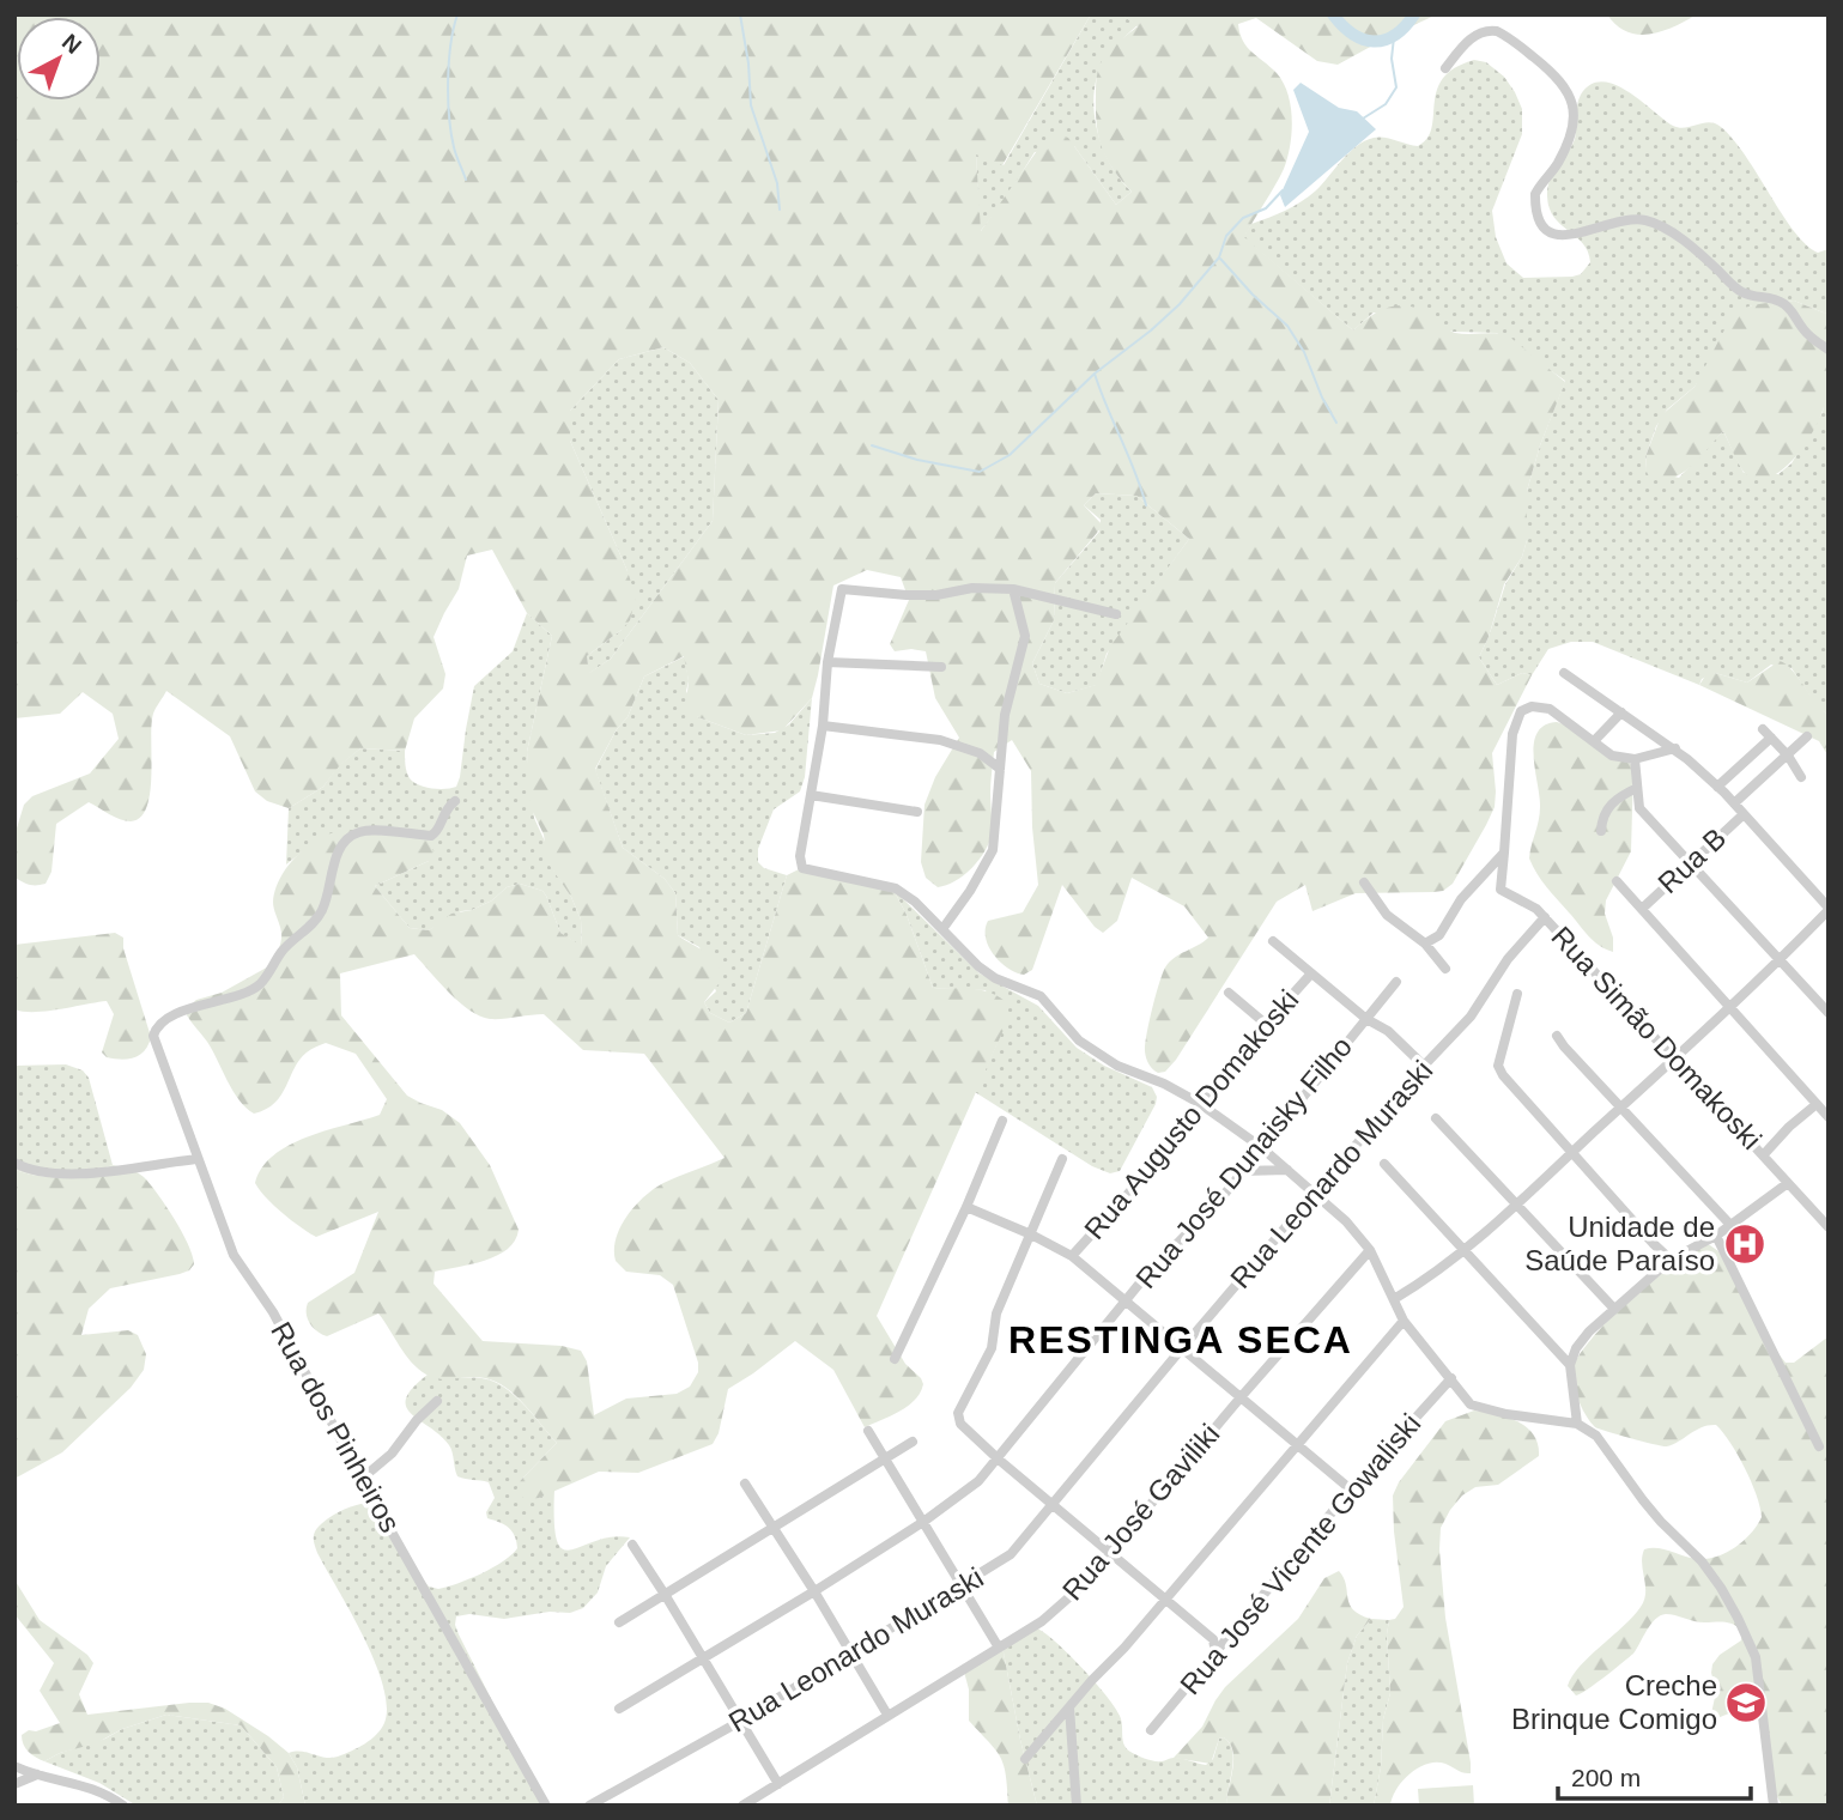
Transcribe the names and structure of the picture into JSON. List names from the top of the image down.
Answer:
{
  "streets": {
    "street": [
      "Rua B",
      "Rua Simão Domakoski",
      "Rua Augusto Domakoski",
      "Rua José Dunaisky Filho",
      "Rua Leonardo Muraski",
      "Rua dos Pinheiros",
      "Rua José Gaviliki",
      "Rua José Vicente Gowaliski"
    ]
  },
  "crossings": [
    ["Rua Simão Domakoski", "Rua Leonardo Muraski"]
  ],
  "districts": ["RESTINGA SECA"],
  "places": {
    "hospital": ["Unidade de Saúde Paraíso"],
    "school or university": ["Creche Brinque Comigo"]
  },
  "scale_bar": "200 m",
  "north": "top right"
}
